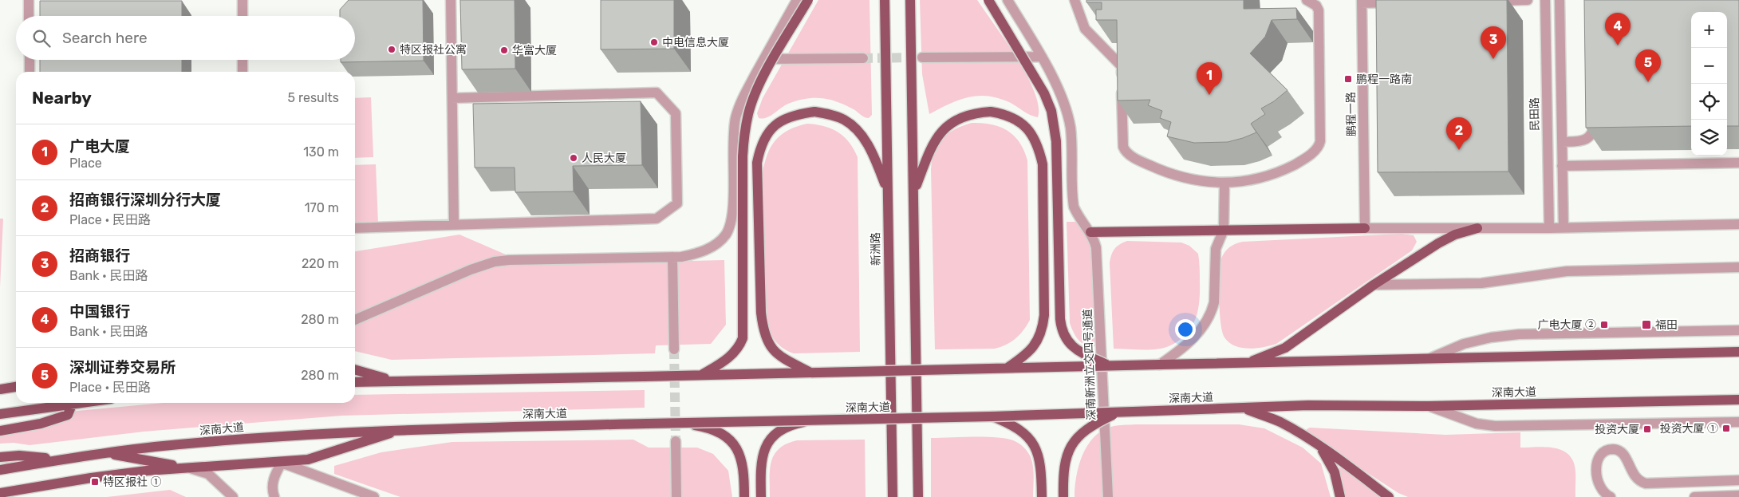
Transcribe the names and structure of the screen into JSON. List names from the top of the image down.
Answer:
{
  "streets": {
    "main road": ["新洲路", "深南大道"],
    "street": ["鹏程一路", "民田路", "深南新洲立交四号通道"]
  },
  "places": {
    "other": [
      "中电信息大厦",
      "特区报社公寓",
      "华富大厦",
      "人民大厦"
    ],
    "transit": [
      "鹏程一路南",
      "广电大厦 ②",
      "福田",
      "投资大厦 ①",
      "投资大厦",
      "特区报社 ①"
    ]
  },
  "page": {
    "map_buttons": ["+", "−"],
    "pins": [
      "4",
      "3",
      "5",
      "1",
      "2"
    ],
    "search": "Search here",
    "heading": ["Nearby", "5 results"],
    "list": [
      {
        "mark": "1",
        "name": "广电大厦",
        "note": "Place",
        "value": "130 m"
      },
      {
        "mark": "2",
        "name": "招商银行深圳分行大厦",
        "note": "Place · 民田路",
        "value": "170 m"
      },
      {
        "mark": "3",
        "name": "招商银行",
        "note": "Bank · 民田路",
        "value": "220 m"
      },
      {
        "mark": "4",
        "name": "中国银行",
        "note": "Bank · 民田路",
        "value": "280 m"
      },
      {
        "mark": "5",
        "name": "深圳证券交易所",
        "note": "Place · 民田路",
        "value": "280 m"
      }
    ]
  }
}
